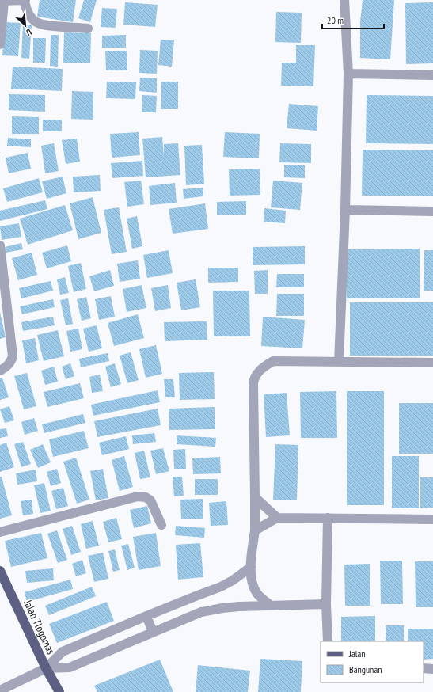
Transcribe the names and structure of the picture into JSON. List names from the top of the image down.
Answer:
{
  "streets": {
    "main road": ["Jalan Tlogomas"]
  },
  "legend": ["Jalan", "Bangunan"],
  "scale_bar": "20 m",
  "north": "bottom right"
}
